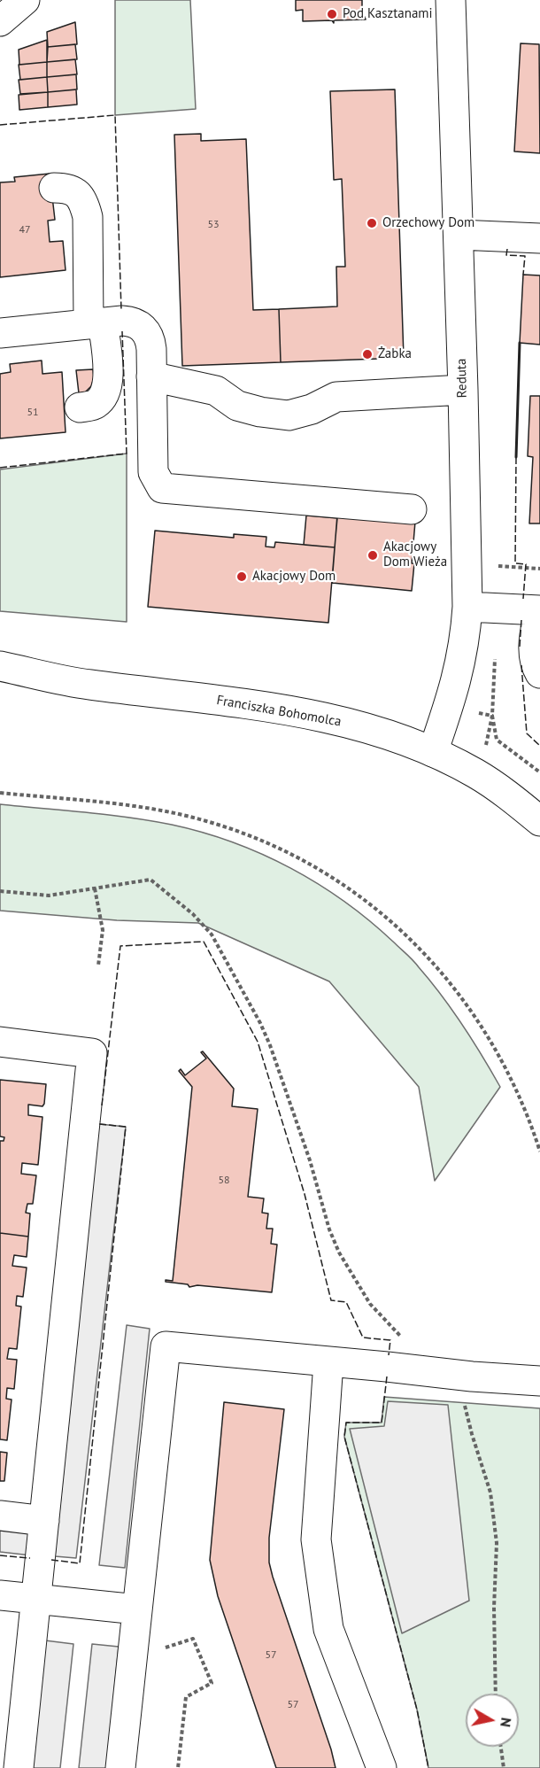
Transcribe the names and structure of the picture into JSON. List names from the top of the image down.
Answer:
{
  "streets": {
    "street": ["Reduta", "Franciszka Bohomolca"]
  },
  "crossings": [
    ["Reduta", "Franciszka Bohomolca"]
  ],
  "places": [
    "Pod Kasztanami",
    "Orzechowy Dom",
    "Żabka",
    "Akacjowy Dom Wieża",
    "Akacjowy Dom"
  ],
  "house_numbers": [
    "53",
    "47",
    "51",
    "58",
    "57",
    "57"
  ],
  "north": "right"
}
